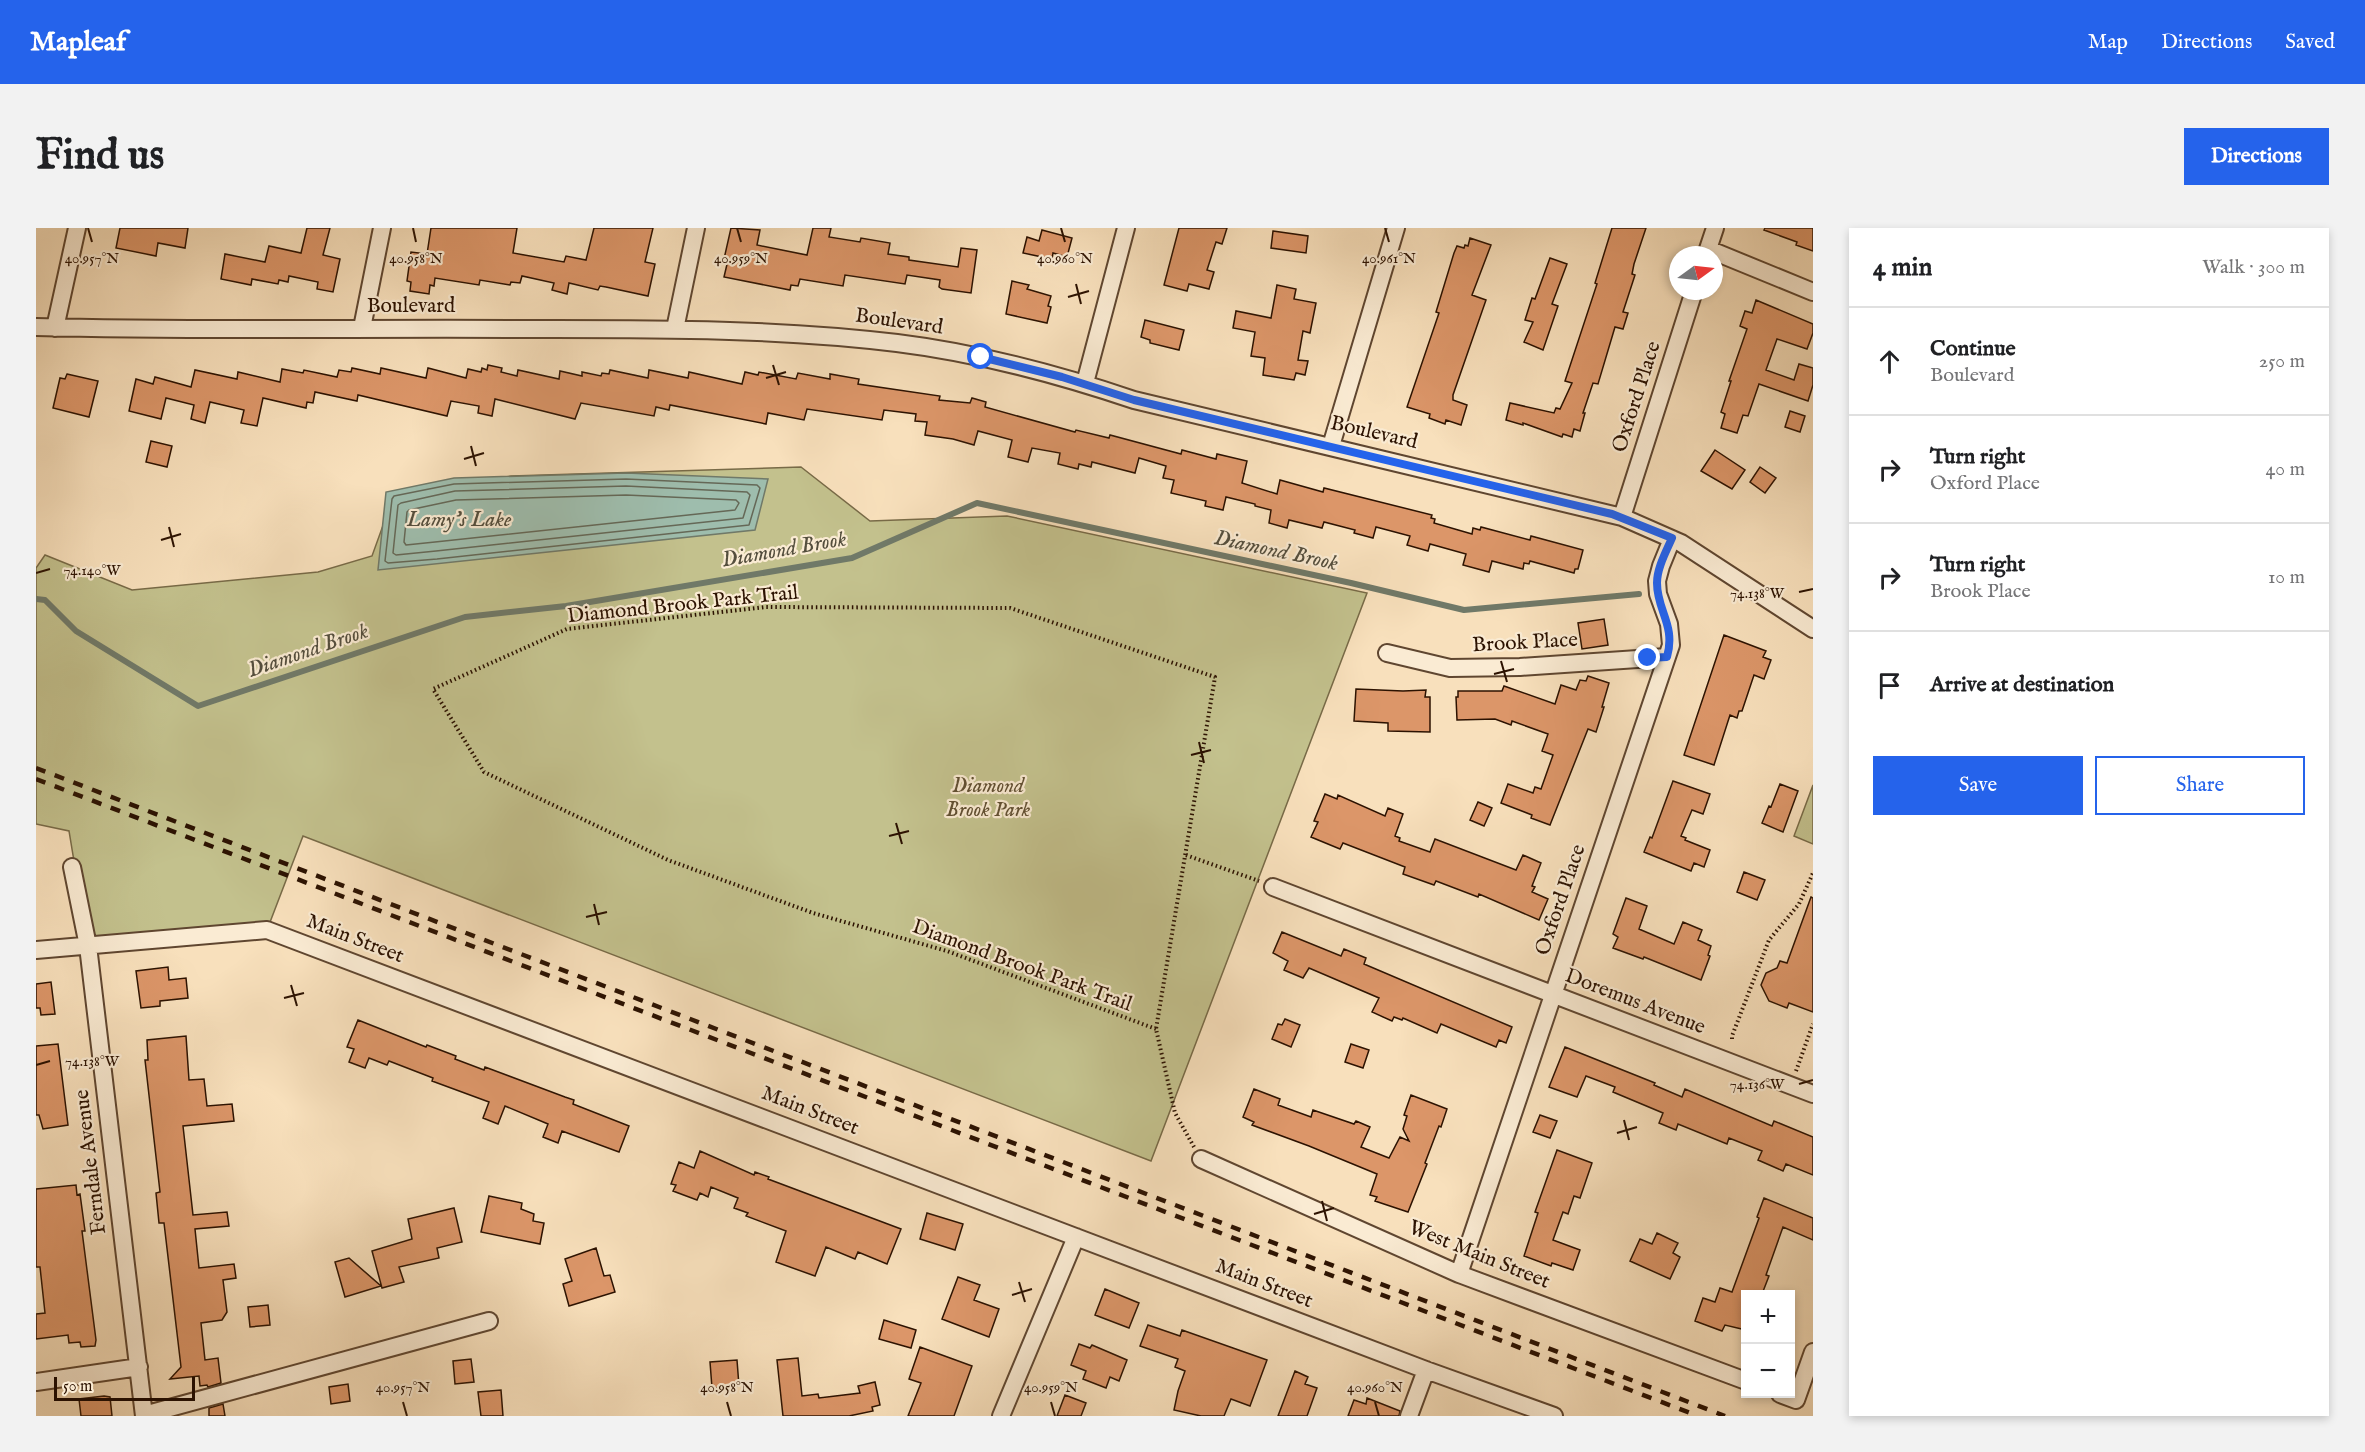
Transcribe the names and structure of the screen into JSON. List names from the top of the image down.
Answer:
{
  "streets": {
    "street": [
      "Boulevard",
      "Oxford Place",
      "Brook Place",
      "Main Street",
      "Doremus Avenue",
      "Ferndale Avenue",
      "West Main Street"
    ],
    "path": ["Diamond Brook Park Trail"]
  },
  "crossings": [
    ["Boulevard", "Oxford Place"],
    ["Oxford Place", "Brook Place"],
    ["Oxford Place", "Doremus Avenue"],
    ["Oxford Place", "West Main Street"],
    ["Diamond Brook Park Trail", "West Main Street"],
    ["Main Street", "Ferndale Avenue"]
  ],
  "water": ["Lamy's Lake", "Diamond Brook"],
  "parks": ["Diamond Brook Park"],
  "scale_bar": "50 m",
  "north": "right",
  "page": {
    "header": "Mapleaf",
    "nav": ["Map", "Directions", "Saved"],
    "buttons": [
      "Directions",
      ["Save", "Share"]
    ],
    "title": "Find us",
    "heading": ["4 min", "Walk · 300 m"],
    "list": [
      ["Continue", "Boulevard", "250 m"],
      ["Turn right", "Oxford Place", "40 m"],
      ["Turn right", "Brook Place", "10 m"],
      "Arrive at destination"
    ],
    "map_buttons": ["+", "−"],
    "scale": "50 m"
  },
  "coordinates": [
    "40.957°N",
    "40.958°N",
    "40.959°N",
    "40.960°N",
    "40.961°N",
    "74.140°W",
    "74.138°W",
    "74.136°W"
  ]
}
